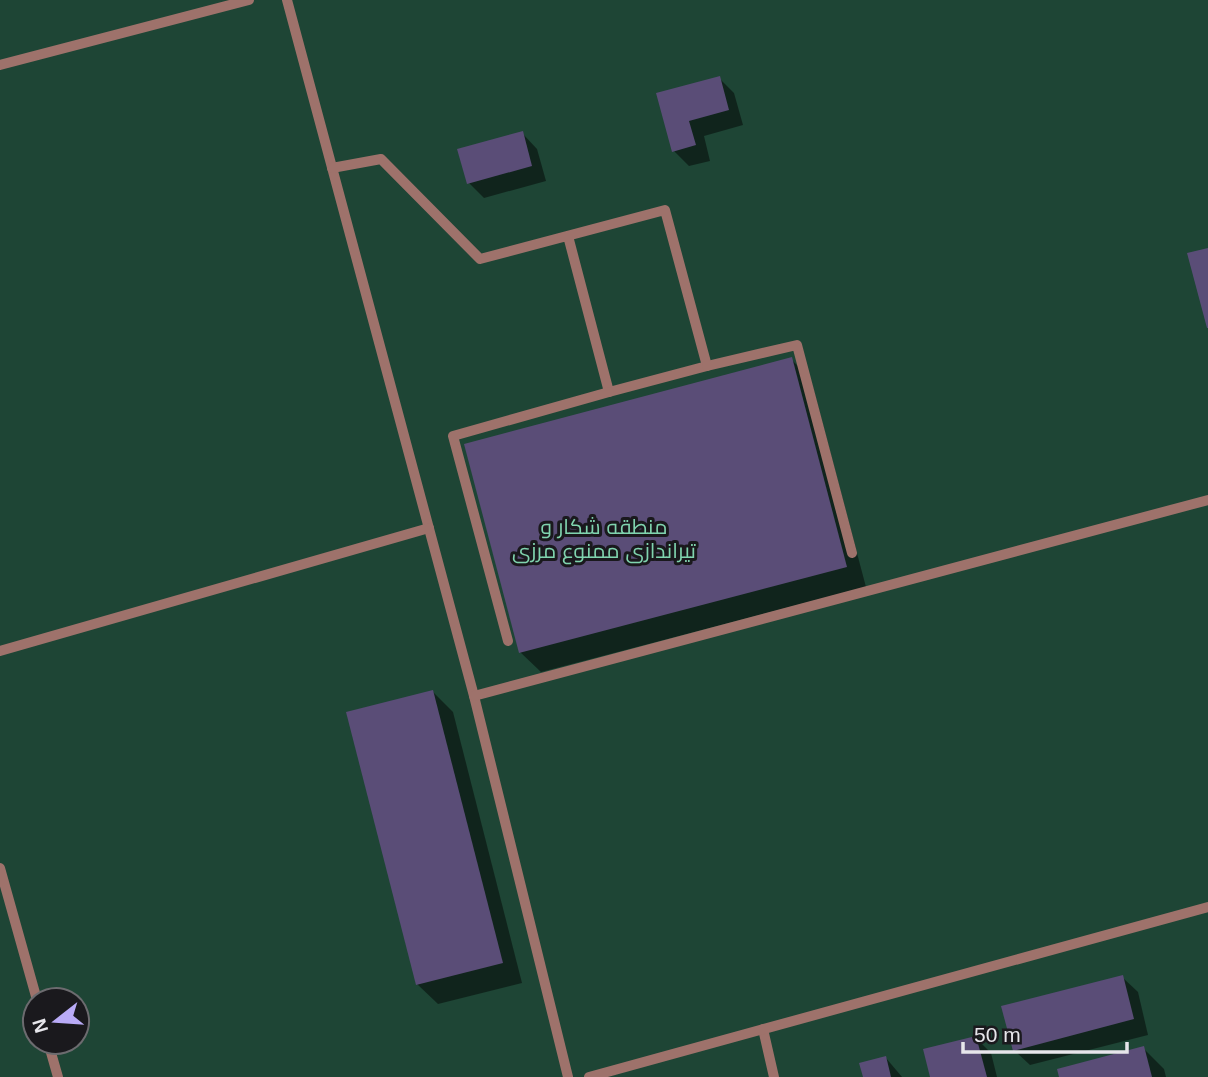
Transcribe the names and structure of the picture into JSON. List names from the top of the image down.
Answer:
{
  "parks": ["منطقه شکار و تیراندازی ممنوع مرزی"],
  "scale_bar": "50 m",
  "north": "left"
}
